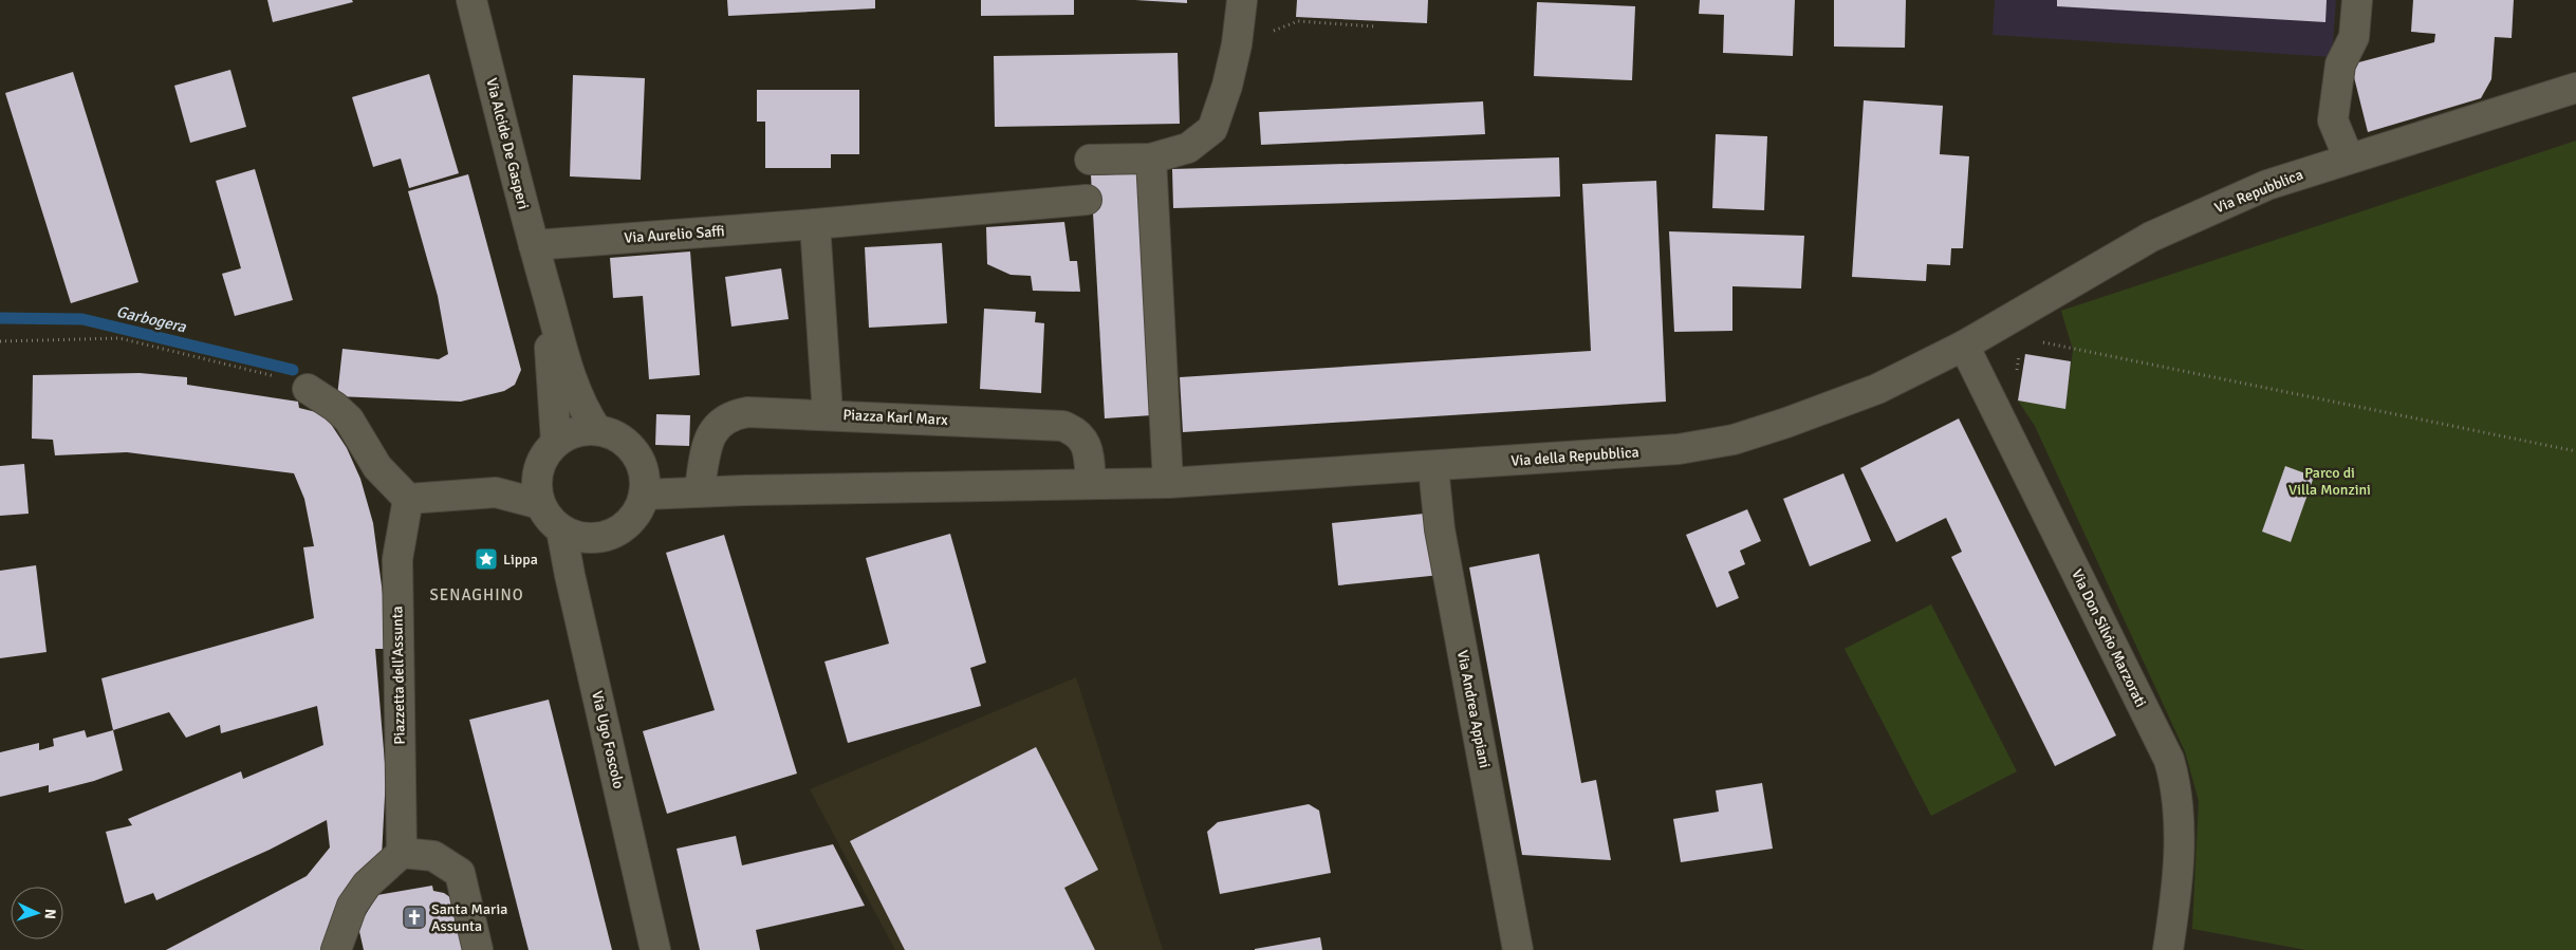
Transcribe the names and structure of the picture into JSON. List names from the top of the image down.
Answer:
{
  "streets": {
    "street": [
      "Via Alcide De Gasperi",
      "Via Repubblica",
      "Via Aurelio Saffi",
      "Piazza Karl Marx",
      "Via della Repubblica",
      "Via Don Silvio Marzorati",
      "Piazzetta dell'Assunta",
      "Via Andrea Appiani",
      "Via Ugo Foscolo"
    ]
  },
  "crossings": [
    ["Via Alcide De Gasperi", "Via Aurelio Saffi"],
    ["Via Alcide De Gasperi", "Via Ugo Foscolo"],
    ["Via Repubblica", "Via della Repubblica"],
    ["Via Repubblica", "Via Don Silvio Marzorati"],
    ["Via della Repubblica", "Via Don Silvio Marzorati"],
    ["Via della Repubblica", "Via Andrea Appiani"]
  ],
  "districts": ["SENAGHINO"],
  "water": ["Garbogera"],
  "parks": ["Parco di Villa Monzini"],
  "places": {
    "place": ["Lippa"],
    "church": ["Santa Maria Assunta"]
  },
  "north": "right"
}
